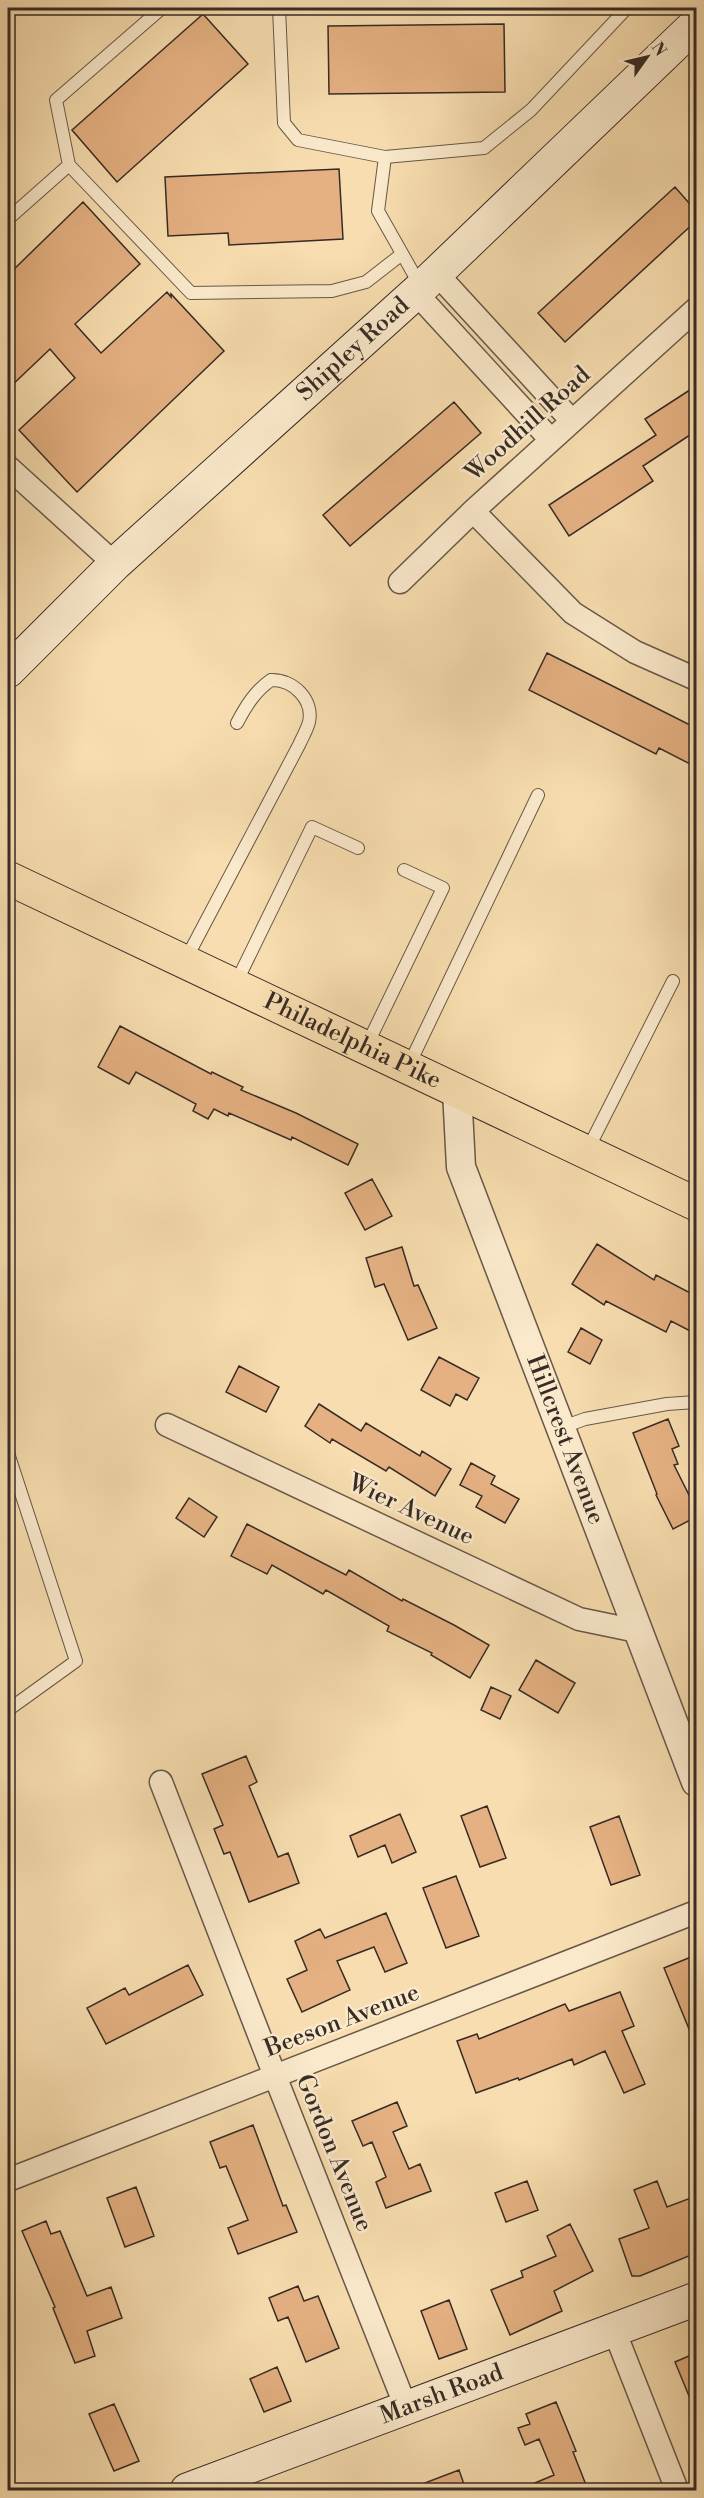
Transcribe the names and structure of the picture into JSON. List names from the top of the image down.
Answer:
{
  "streets": {
    "main road": ["Shipley Road", "Philadelphia Pike", "Marsh Road"],
    "street": [
      "Woodhill Road",
      "Hillcrest Avenue",
      "Wier Avenue",
      "Beeson Avenue",
      "Gordon Avenue"
    ]
  },
  "crossings": [
    ["Philadelphia Pike", "Hillcrest Avenue"],
    ["Hillcrest Avenue", "Wier Avenue"],
    ["Beeson Avenue", "Gordon Avenue"],
    ["Gordon Avenue", "Marsh Road"]
  ],
  "north": "top right"
}
